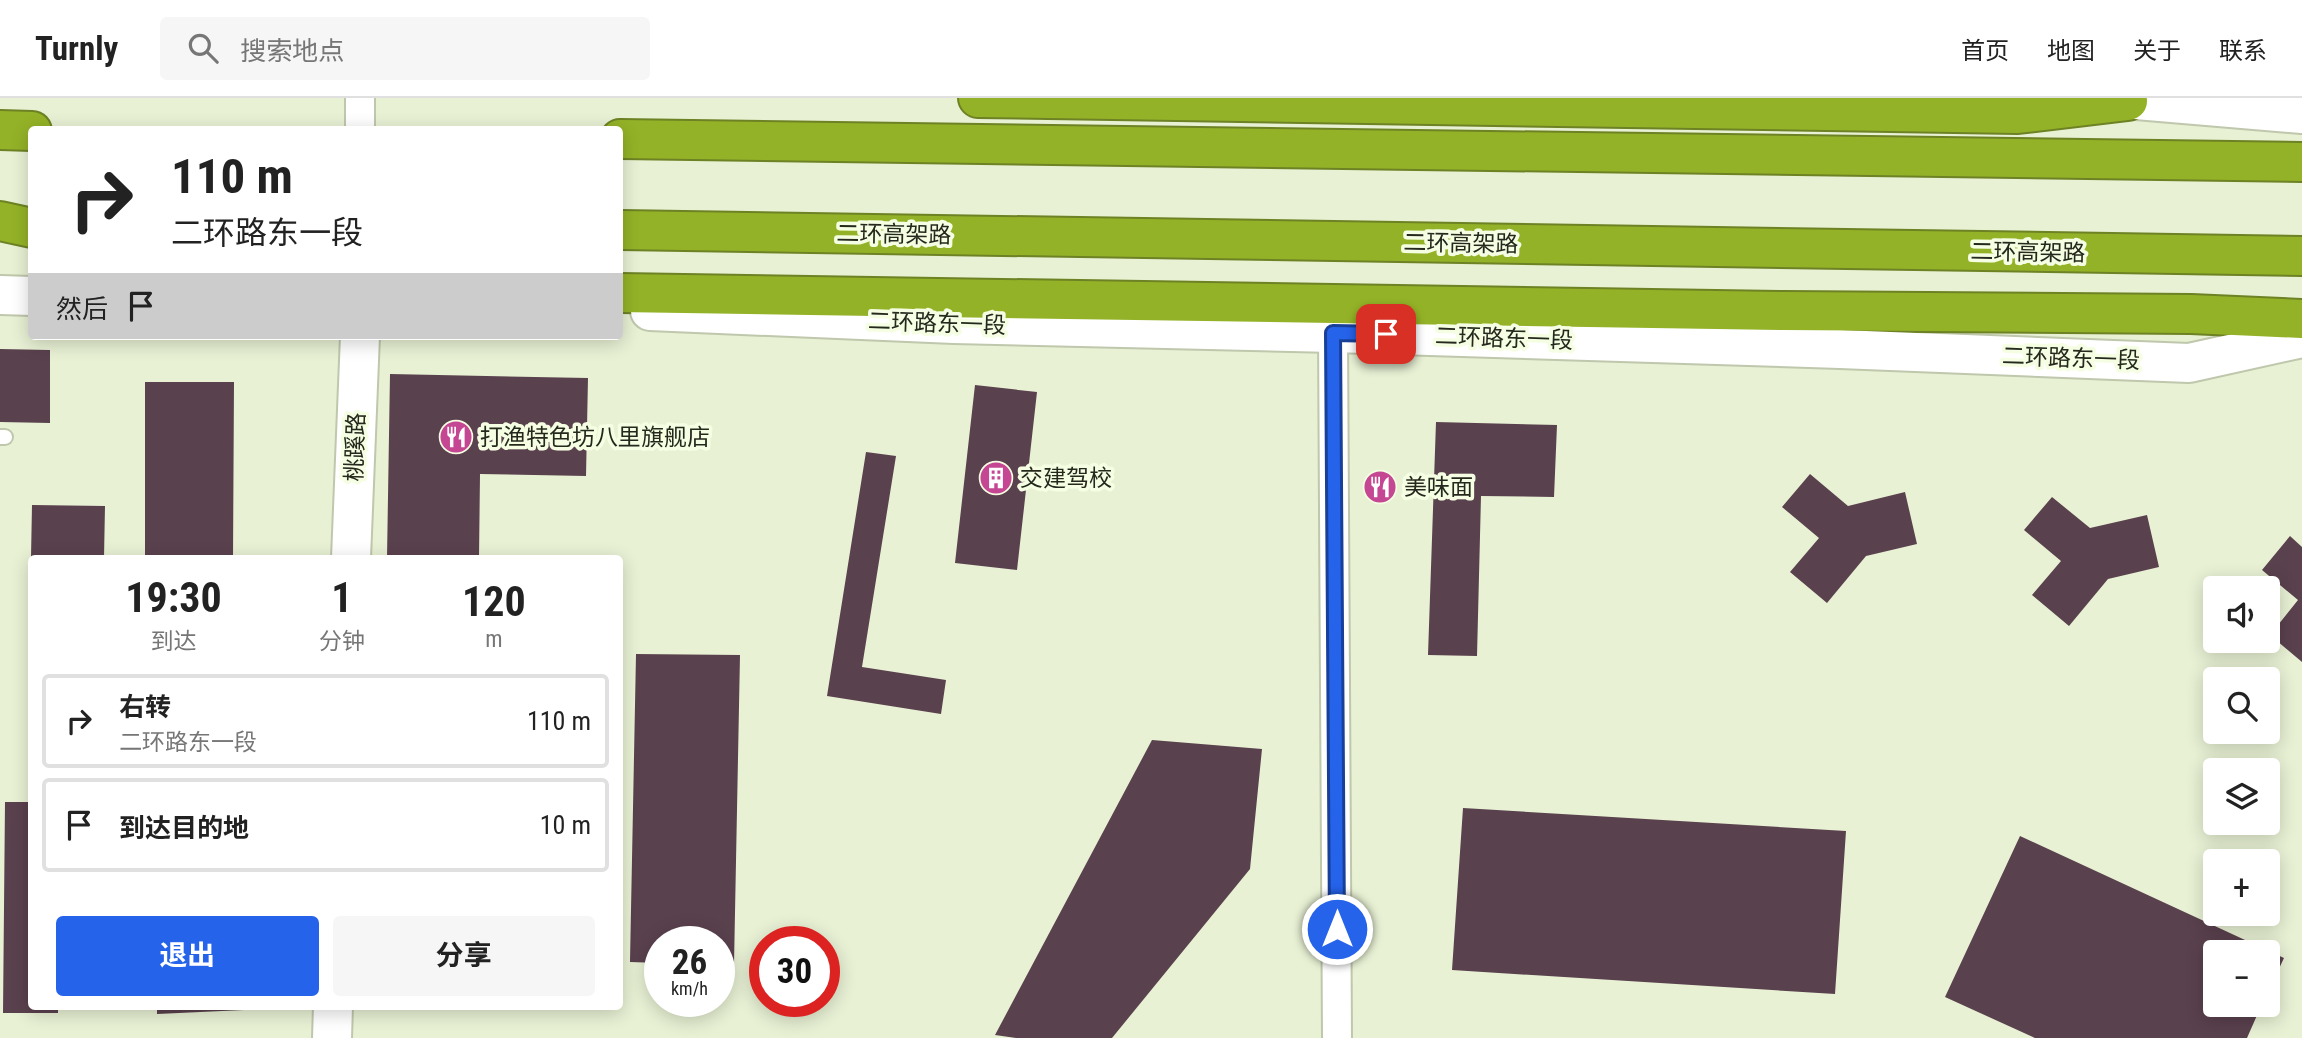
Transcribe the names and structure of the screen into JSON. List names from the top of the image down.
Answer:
{
  "streets": {
    "highway": ["二环高架路"],
    "main road": ["二环路东一段", "桃蹊路"]
  },
  "places": {
    "restaurant": ["打渔特色坊八里旗舰店", "美味面"],
    "building": ["交建驾校"]
  },
  "page": {
    "header": "Turnly",
    "search": "搜索地点",
    "nav": [
      "首页",
      "地图",
      "关于",
      "联系"
    ],
    "turn": ["110 m", "二环路东一段"],
    "then": "然后",
    "eta": [
      "19:30",
      "到达",
      "1",
      "分钟",
      "120",
      "m"
    ],
    "map_buttons": ["+", "−"],
    "list": [
      {
        "name": "右转",
        "note": "二环路东一段",
        "value": "110 m"
      },
      {
        "name": "到达目的地",
        "value": "10 m"
      }
    ],
    "buttons": ["退出", "分享"],
    "speed": "26 km/h",
    "limit": "30"
  }
}
